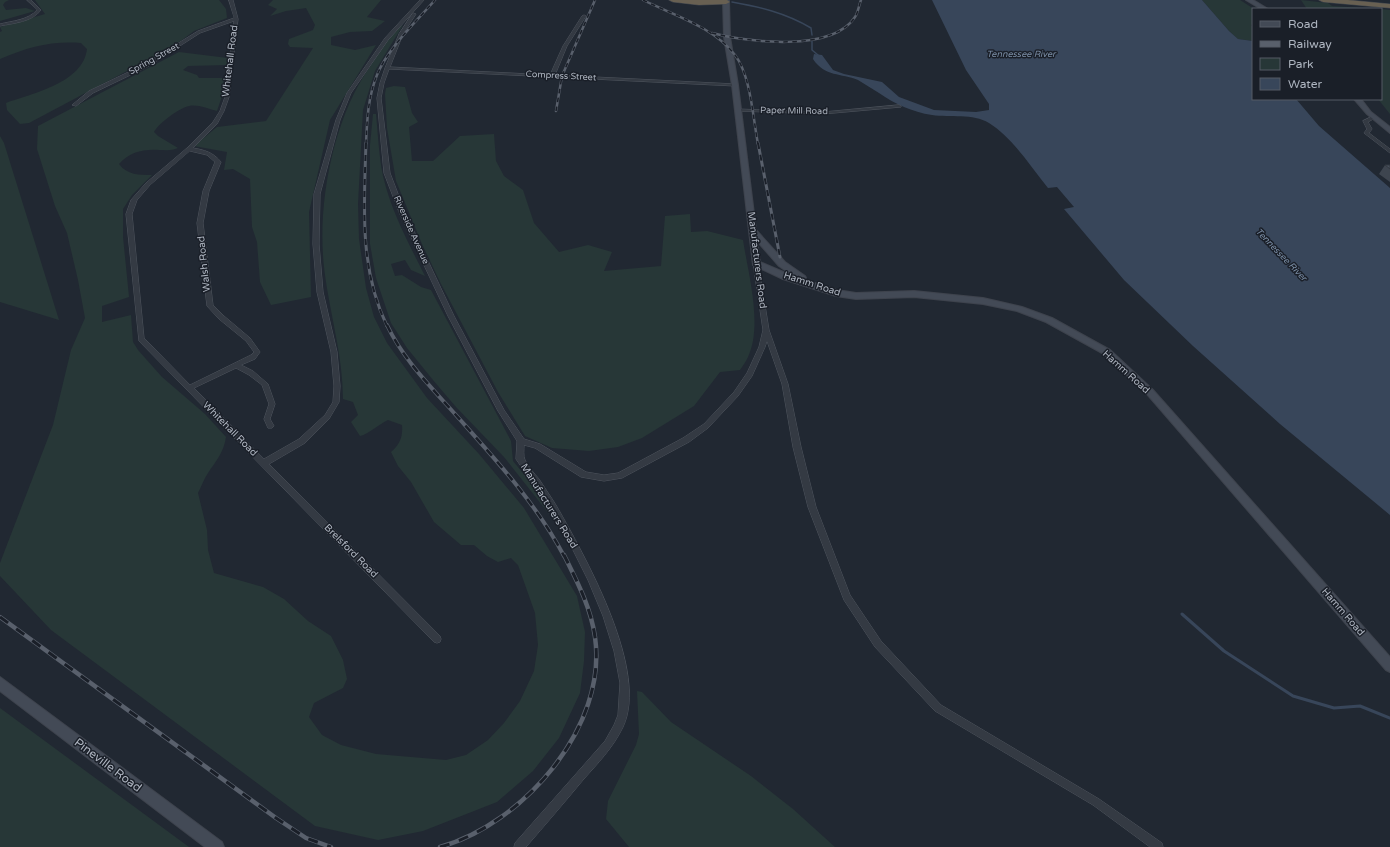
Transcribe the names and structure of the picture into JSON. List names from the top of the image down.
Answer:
{
  "streets": {
    "main road": ["Manufacturers Road", "Hamm Road", "Pineville Road"],
    "street": [
      "Spring Street",
      "Whitehall Road",
      "Compress Street",
      "Paper Mill Road",
      "Riverside Avenue",
      "Walsh Road",
      "Brelsford Road"
    ]
  },
  "crossings": [
    ["Spring Street", "Whitehall Road"],
    ["Whitehall Road", "Riverside Avenue"],
    ["Whitehall Road", "Walsh Road"],
    ["Whitehall Road", "Brelsford Road"],
    ["Compress Street", "Riverside Avenue"],
    ["Compress Street", "Manufacturers Road"],
    ["Paper Mill Road", "Manufacturers Road"],
    ["Riverside Avenue", "Manufacturers Road"],
    ["Manufacturers Road", "Hamm Road"]
  ],
  "water": ["Tennessee River"],
  "legend": [
    "Road",
    "Railway",
    "Park",
    "Water"
  ]
}
